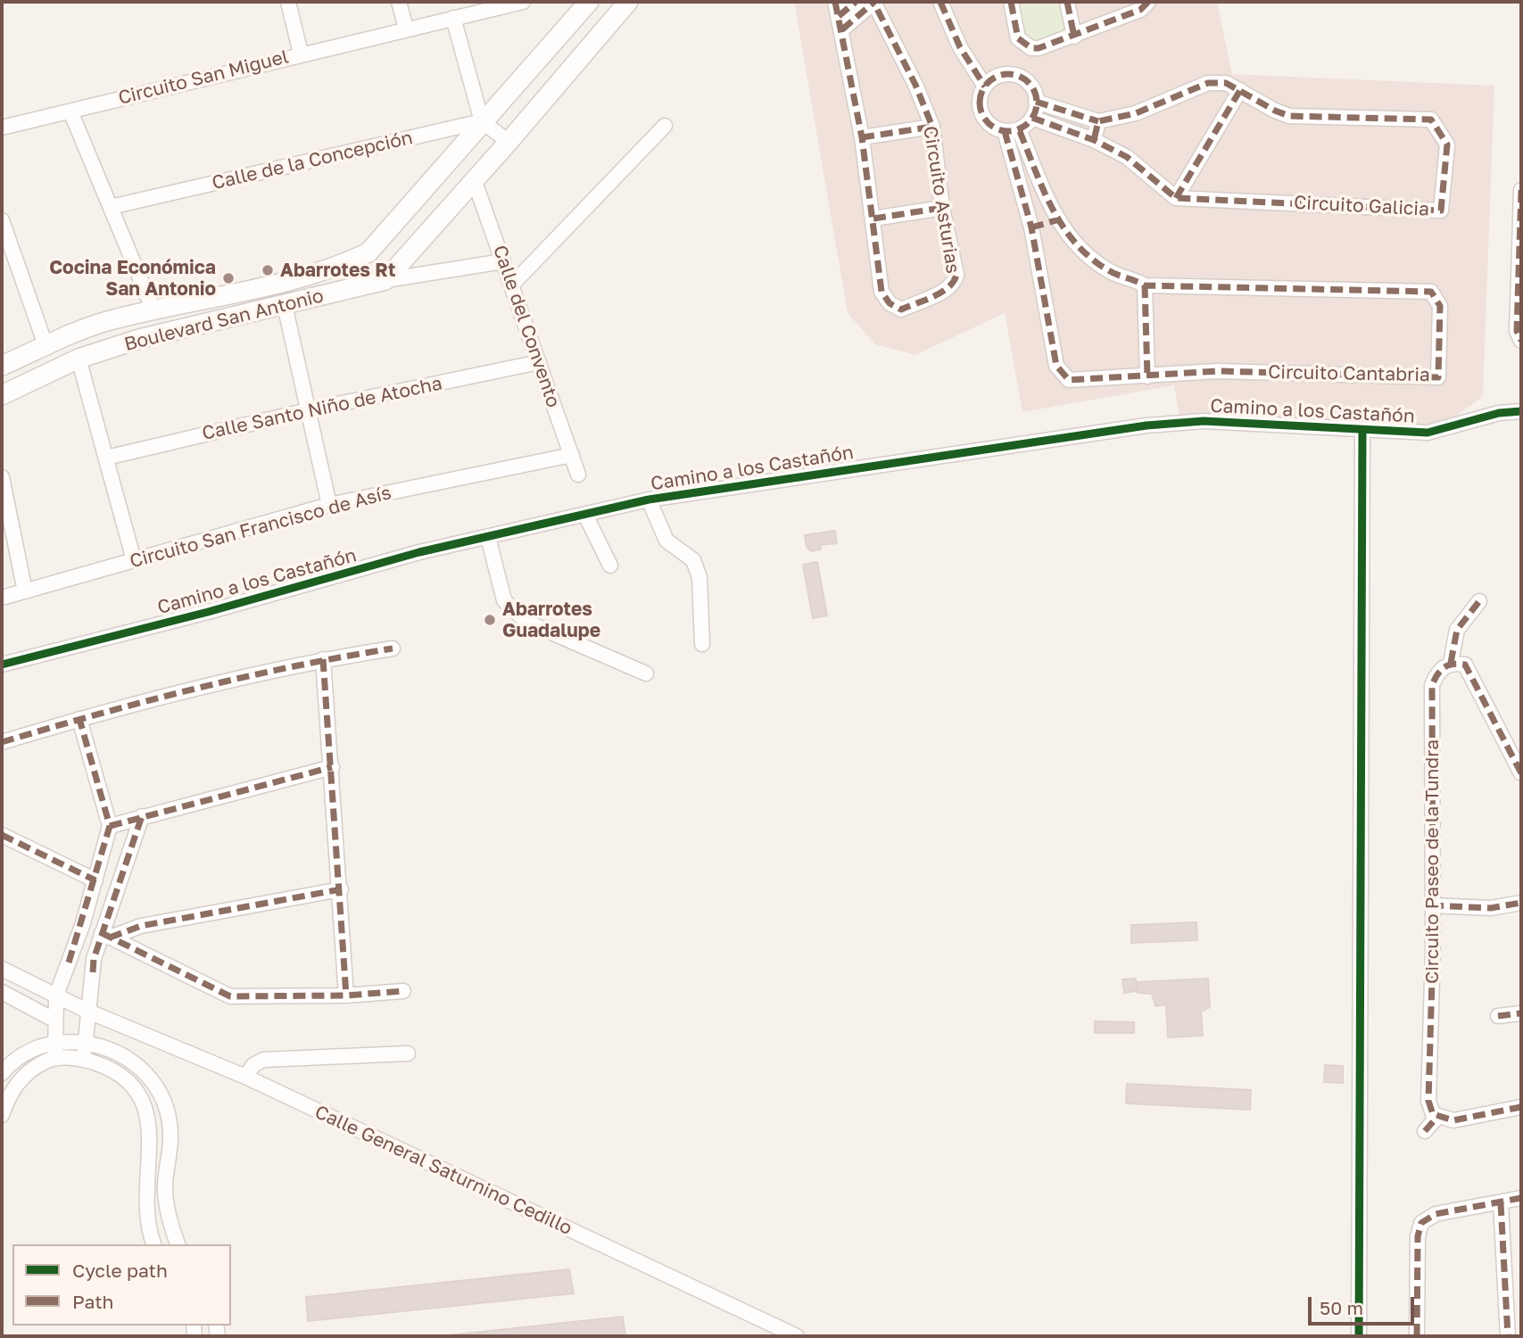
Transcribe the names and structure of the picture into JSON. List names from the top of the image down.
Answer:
{
  "streets": {
    "street": [
      "Circuito San Miguel",
      "Calle de la Concepción",
      "Circuito Asturias",
      "Circuito Galicia",
      "Boulevard San Antonio",
      "Calle del Convento",
      "Circuito Cantabria",
      "Calle Santo Niño de Atocha",
      "Camino a los Castañón",
      "Circuito San Francisco de Asís",
      "Circuito Paseo de la Tundra",
      "Calle General Saturnino Cedillo"
    ]
  },
  "crossings": [
    ["Calle de la Concepción", "Boulevard San Antonio"],
    ["Circuito Galicia", "Circuito Cantabria"],
    ["Calle del Convento", "Calle Santo Niño de Atocha"],
    ["Calle del Convento", "Circuito San Francisco de Asís"]
  ],
  "places": ["Abarrotes Rt", "Cocina Económica San Antonio", "Abarrotes Guadalupe"],
  "legend": ["Cycle path", "Path"],
  "scale_bar": "50 m"
}
